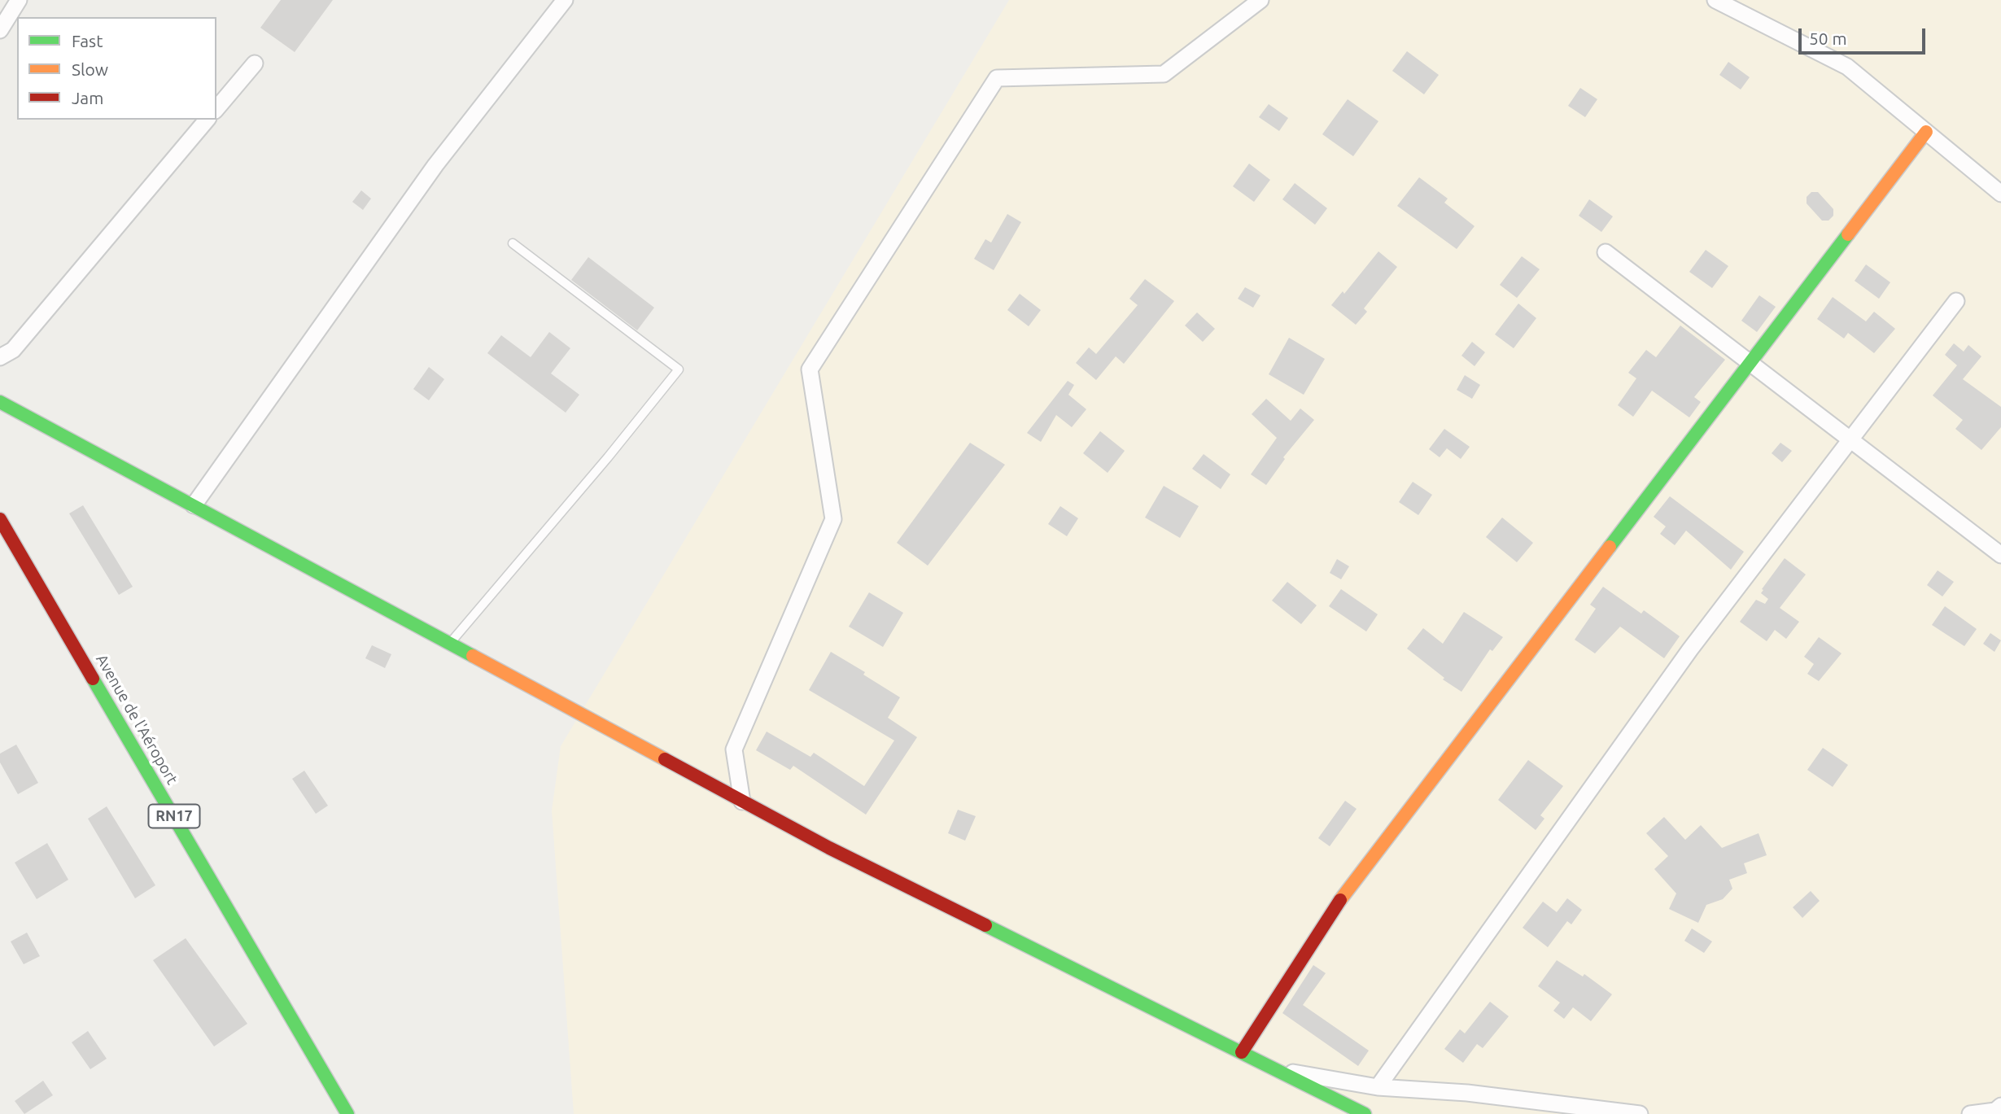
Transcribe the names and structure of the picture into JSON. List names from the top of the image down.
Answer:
{
  "streets": {
    "street": ["Avenue de l'Aéroport", "RN17"]
  },
  "legend": ["Fast", "Slow", "Jam"],
  "scale_bar": "50 m"
}
